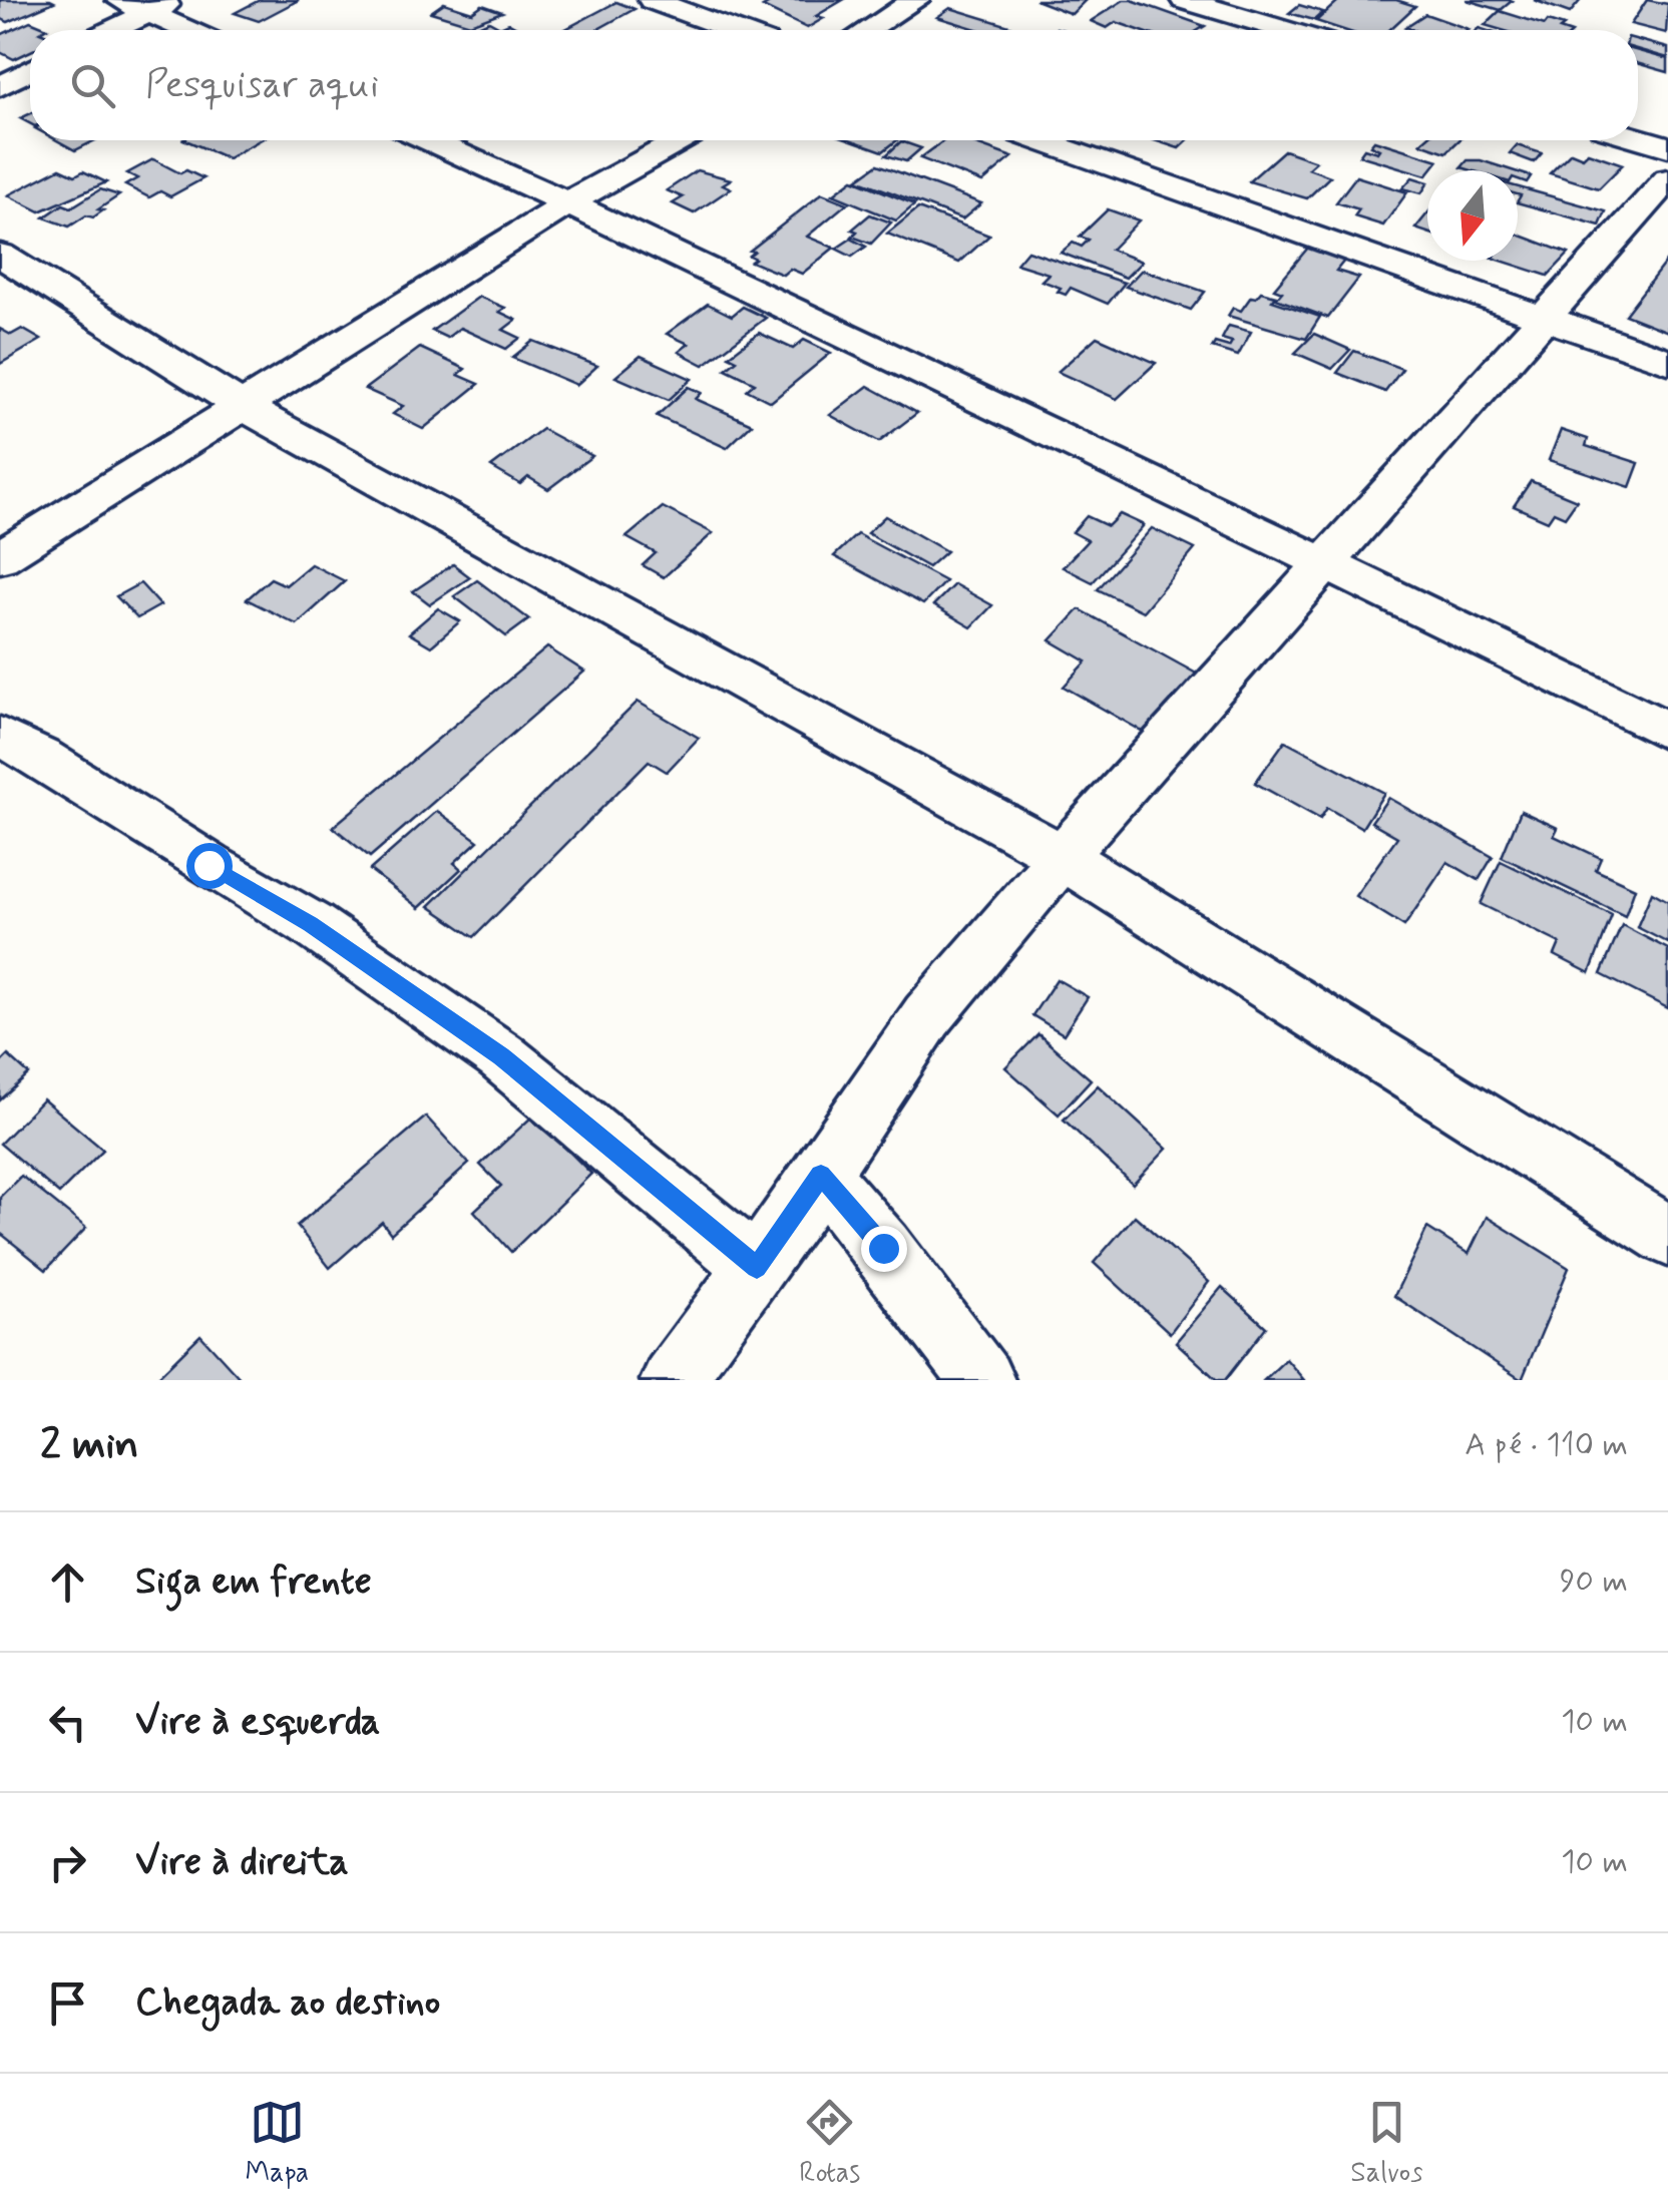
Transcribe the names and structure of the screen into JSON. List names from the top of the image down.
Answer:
{
  "north": "bottom",
  "page": {
    "search": "Pesquisar aqui",
    "heading": ["2 min", "A pé · 110 m"],
    "list": [
      ["Siga em frente", "90 m"],
      ["Vire à esquerda", "10 m"],
      ["Vire à direita", "10 m"],
      "Chegada ao destino"
    ],
    "nav": ["Mapa", "Rotas", "Salvos"]
  }
}
